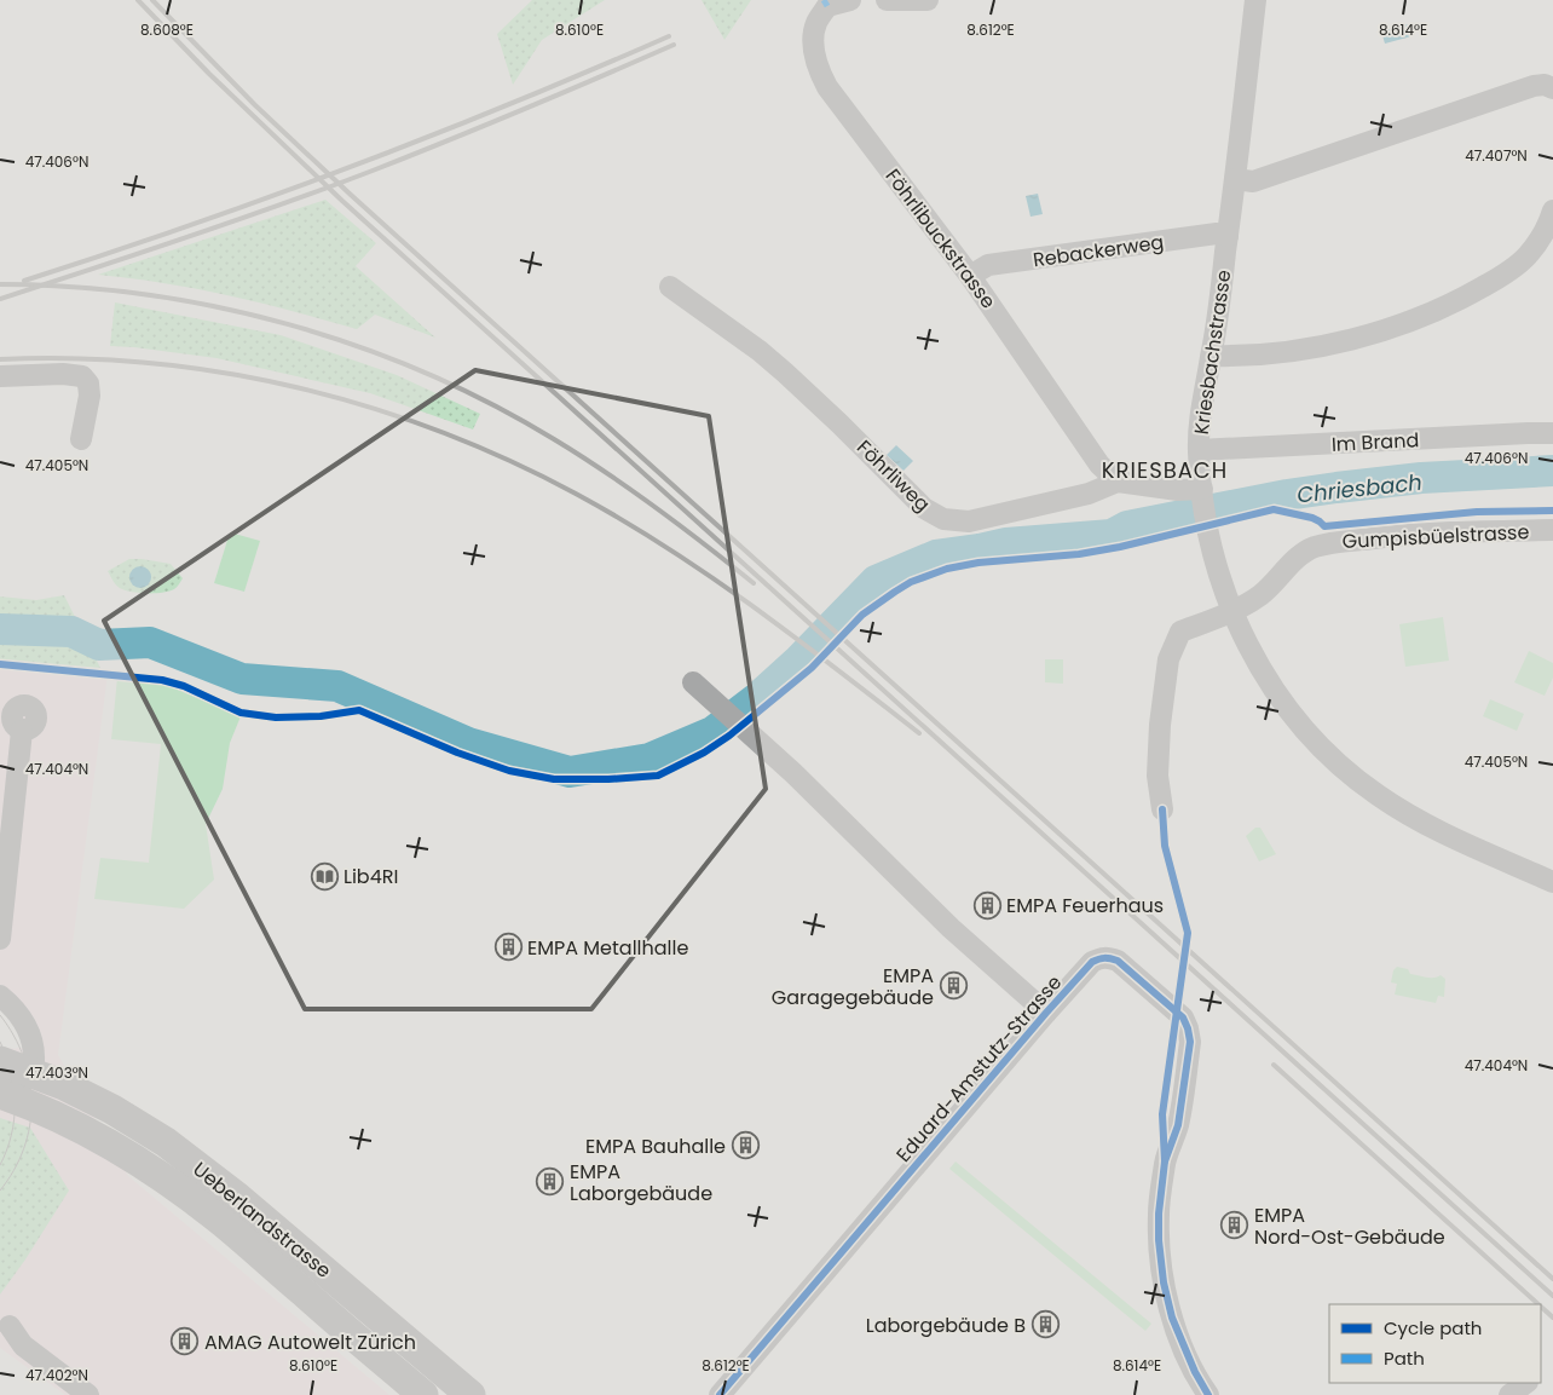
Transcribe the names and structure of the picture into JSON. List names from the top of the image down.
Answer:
{
  "streets": {
    "main road": ["Ueberlandstrasse"],
    "street": [
      "Föhrlibuckstrasse",
      "Rebackerweg",
      "Kriesbachstrasse",
      "Im Brand",
      "Föhrliweg",
      "Gumpisbüelstrasse",
      "Eduard-Amstutz-Strasse"
    ]
  },
  "crossings": [
    ["Föhrlibuckstrasse", "Rebackerweg"],
    ["Föhrlibuckstrasse", "Föhrliweg"],
    ["Rebackerweg", "Kriesbachstrasse"],
    ["Kriesbachstrasse", "Im Brand"],
    ["Kriesbachstrasse", "Gumpisbüelstrasse"]
  ],
  "districts": ["KRIESBACH"],
  "water": ["Chriesbach"],
  "places": {
    "library": ["Lib4RI"],
    "building": [
      "EMPA Feuerhaus",
      "EMPA Metallhalle",
      "EMPA Garagegebäude",
      "EMPA Bauhalle",
      "EMPA Laborgebäude",
      "EMPA Nord-Ost-Gebäude",
      "Laborgebäude B",
      "AMAG Autowelt Zürich"
    ]
  },
  "legend": ["Cycle path", "Path"],
  "coordinates": [
    "8.608°E",
    "8.610°E",
    "8.612°E",
    "8.614°E",
    "47.407°N",
    "47.406°N",
    "47.405°N",
    "47.404°N",
    "47.403°N",
    "47.402°N"
  ]
}
